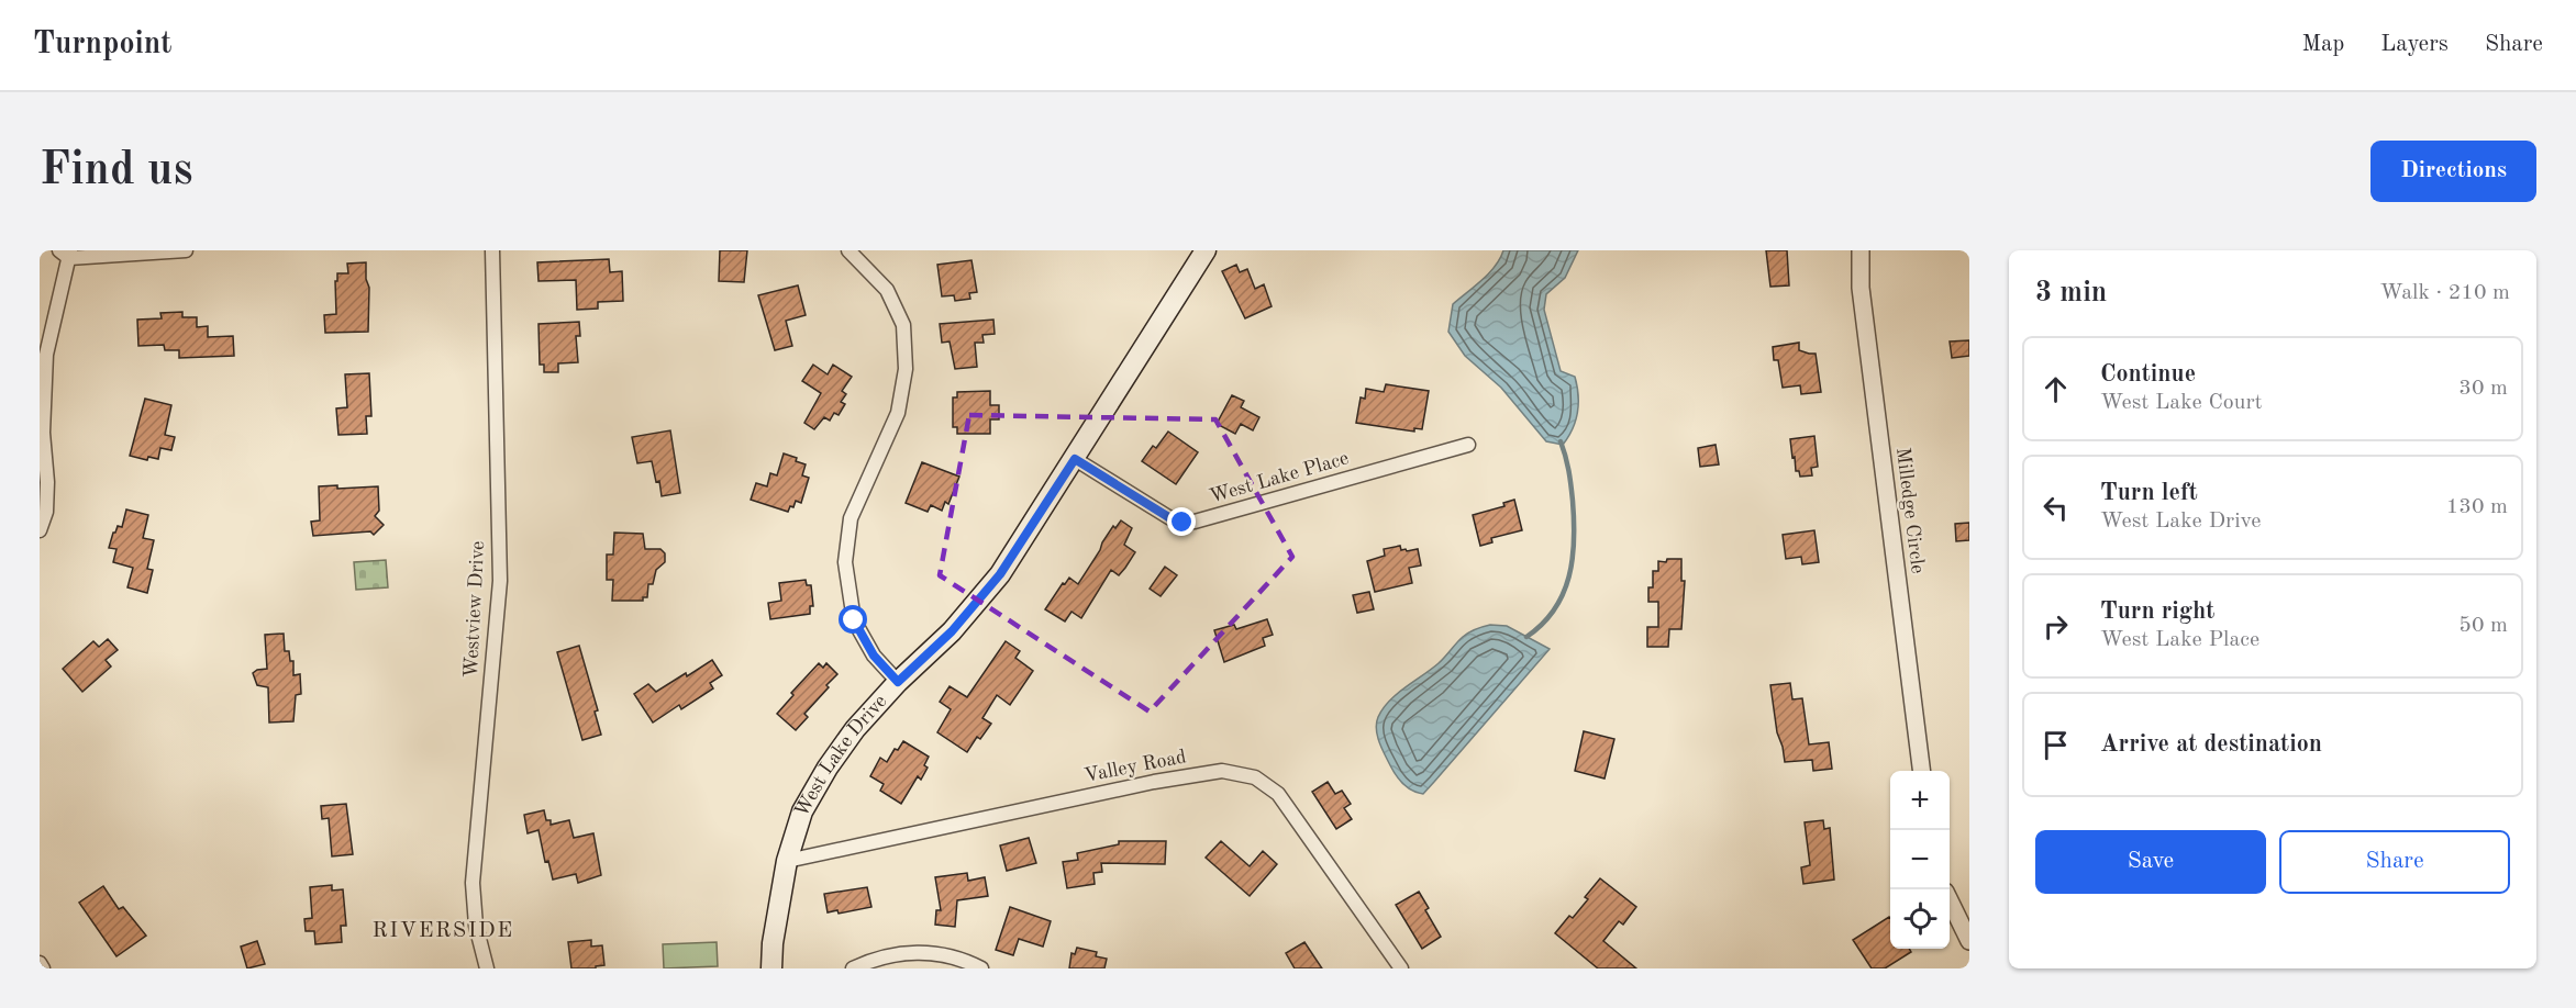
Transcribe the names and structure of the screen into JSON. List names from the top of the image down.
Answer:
{
  "streets": {
    "main road": ["West Lake Drive"],
    "street": [
      "West Lake Place",
      "Milledge Circle",
      "Westview Drive",
      "Valley Road"
    ]
  },
  "crossings": [
    ["West Lake Place", "West Lake Drive"],
    ["West Lake Drive", "Valley Road"]
  ],
  "districts": ["RIVERSIDE"],
  "page": {
    "header": "Turnpoint",
    "nav": ["Map", "Layers", "Share"],
    "buttons": [
      "Directions",
      ["Save", "Share"]
    ],
    "title": "Find us",
    "heading": ["3 min", "Walk · 210 m"],
    "list": [
      ["Continue", "West Lake Court", "30 m"],
      ["Turn left", "West Lake Drive", "130 m"],
      ["Turn right", "West Lake Place", "50 m"],
      "Arrive at destination"
    ],
    "map_buttons": ["+", "−"]
  }
}
